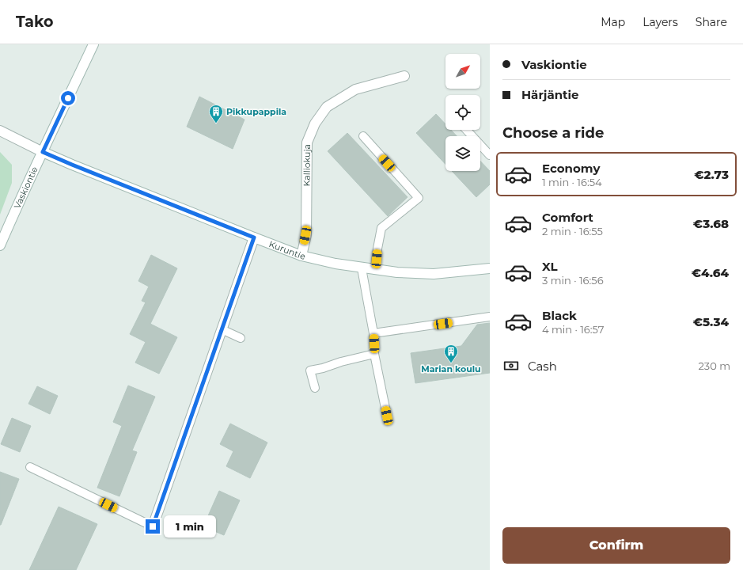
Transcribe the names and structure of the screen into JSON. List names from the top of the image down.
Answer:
{
  "streets": {
    "street": ["Kalliokuja", "Vaskiontie", "Kuruntie"]
  },
  "crossings": [
    ["Kalliokuja", "Kuruntie"],
    ["Vaskiontie", "Kuruntie"]
  ],
  "places": {
    "building": ["Pikkupappila", "Marian koulu"]
  },
  "north": "top right",
  "page": {
    "header": "Tako",
    "nav": ["Map", "Layers", "Share"],
    "banner": ["Vaskiontie", "Härjäntie"],
    "heading": "Choose a ride",
    "list": [
      {
        "name": "Economy",
        "note": "1 min · 16:54",
        "value": "€2.73"
      },
      {
        "name": "Comfort",
        "note": "2 min · 16:55",
        "value": "€3.68"
      },
      {
        "name": "XL",
        "note": "3 min · 16:56",
        "value": "€4.64"
      },
      {
        "name": "Black",
        "note": "4 min · 16:57",
        "value": "€5.34"
      }
    ],
    "pay": ["Cash", "230 m"],
    "bubble": "1 min",
    "buttons": "Confirm"
  }
}
